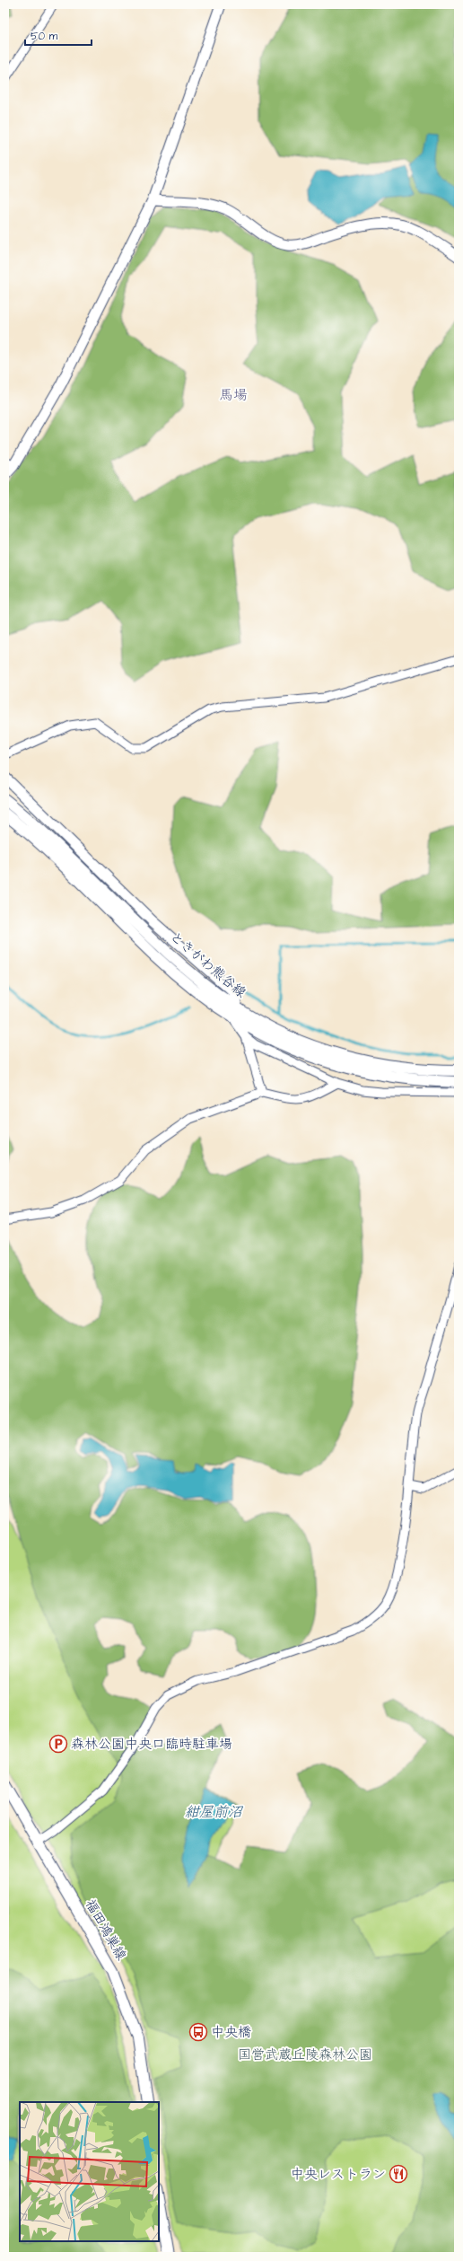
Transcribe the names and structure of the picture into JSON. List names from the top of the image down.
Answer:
{
  "streets": {
    "main road": ["ときがわ熊谷線", "福田鴻巣線"]
  },
  "districts": ["馬場"],
  "water": ["紺屋前沼"],
  "parks": ["国営武蔵丘陵森林公園"],
  "places": {
    "parking": ["森林公園中央口臨時駐車場"],
    "bus stop": ["中央橋"],
    "restaurant": ["中央レストラン"]
  },
  "scale_bar": "50 m"
}
